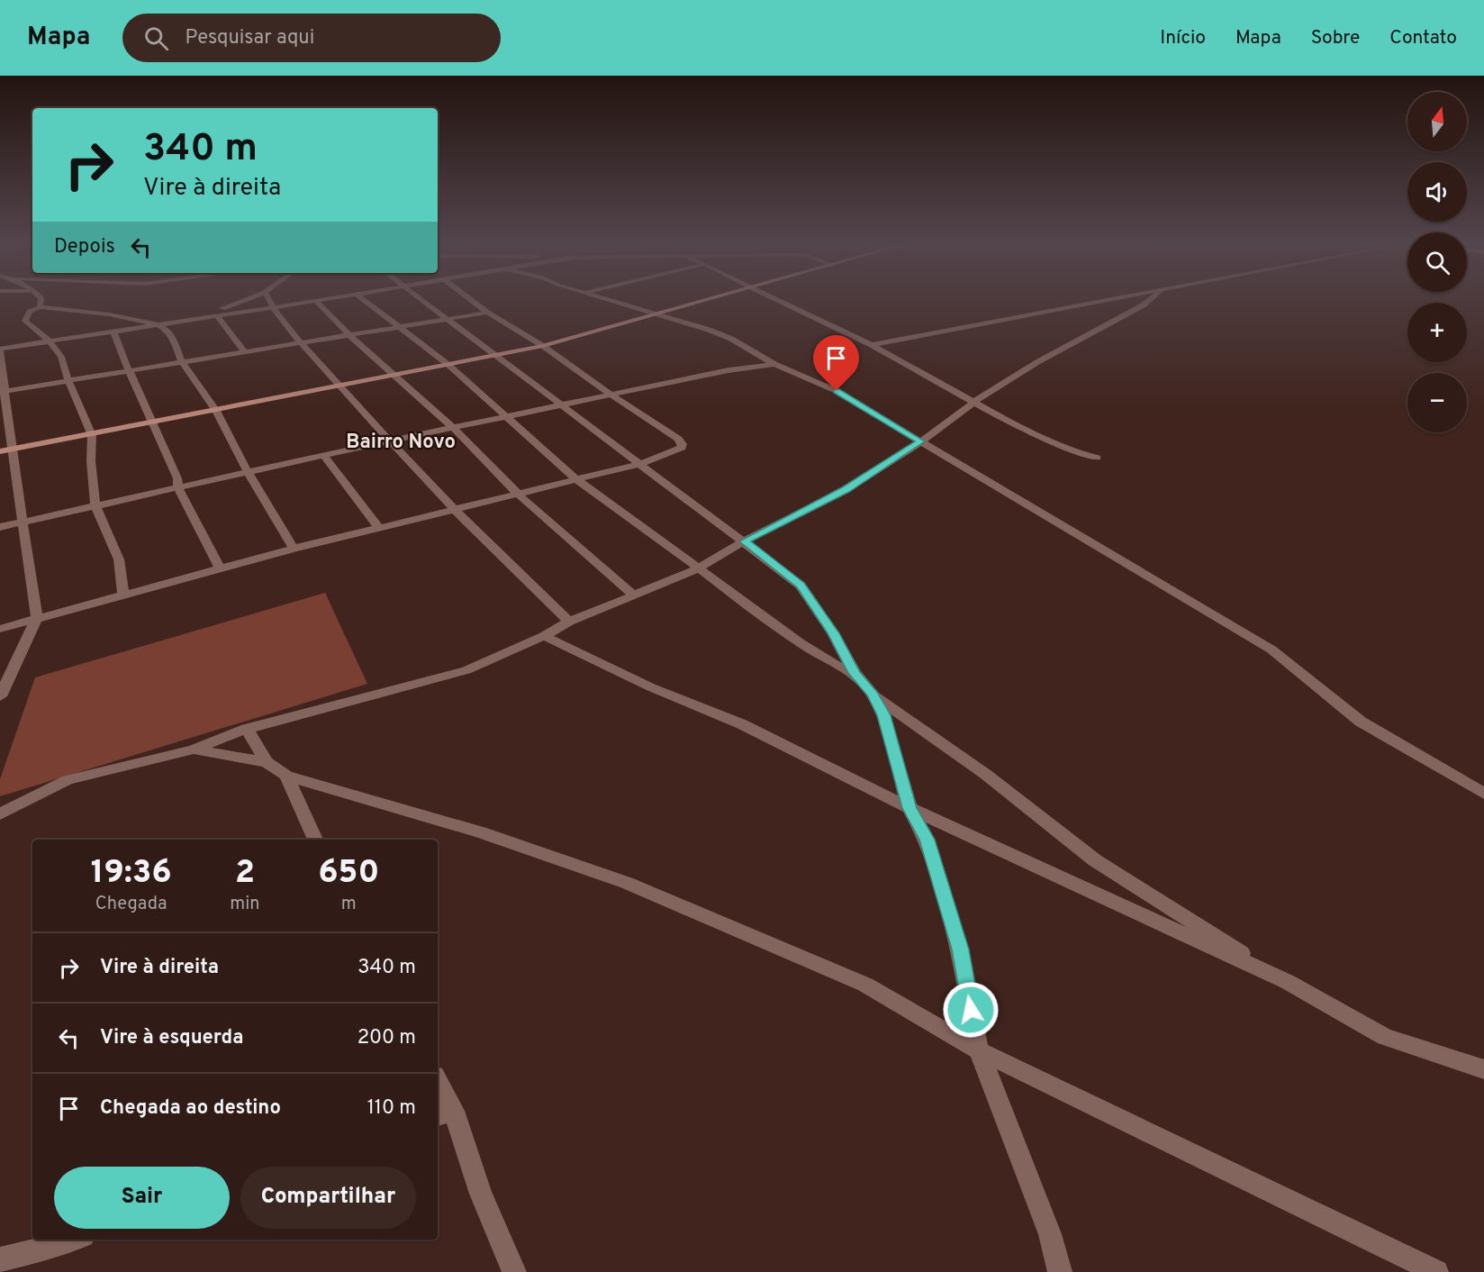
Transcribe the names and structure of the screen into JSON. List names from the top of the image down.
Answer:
{
  "districts": ["Bairro Novo"],
  "north": "top",
  "page": {
    "header": "Mapa",
    "search": "Pesquisar aqui",
    "nav": [
      "Início",
      "Mapa",
      "Sobre",
      "Contato"
    ],
    "map_buttons": ["+", "−"],
    "turn": ["340 m", "Vire à direita"],
    "then": "Depois",
    "eta": [
      "19:36",
      "Chegada",
      "2",
      "min",
      "650",
      "m"
    ],
    "list": [
      {
        "name": "Vire à direita",
        "value": "340 m"
      },
      {
        "name": "Vire à esquerda",
        "value": "200 m"
      },
      {
        "name": "Chegada ao destino",
        "value": "110 m"
      }
    ],
    "buttons": ["Sair", "Compartilhar"]
  }
}
